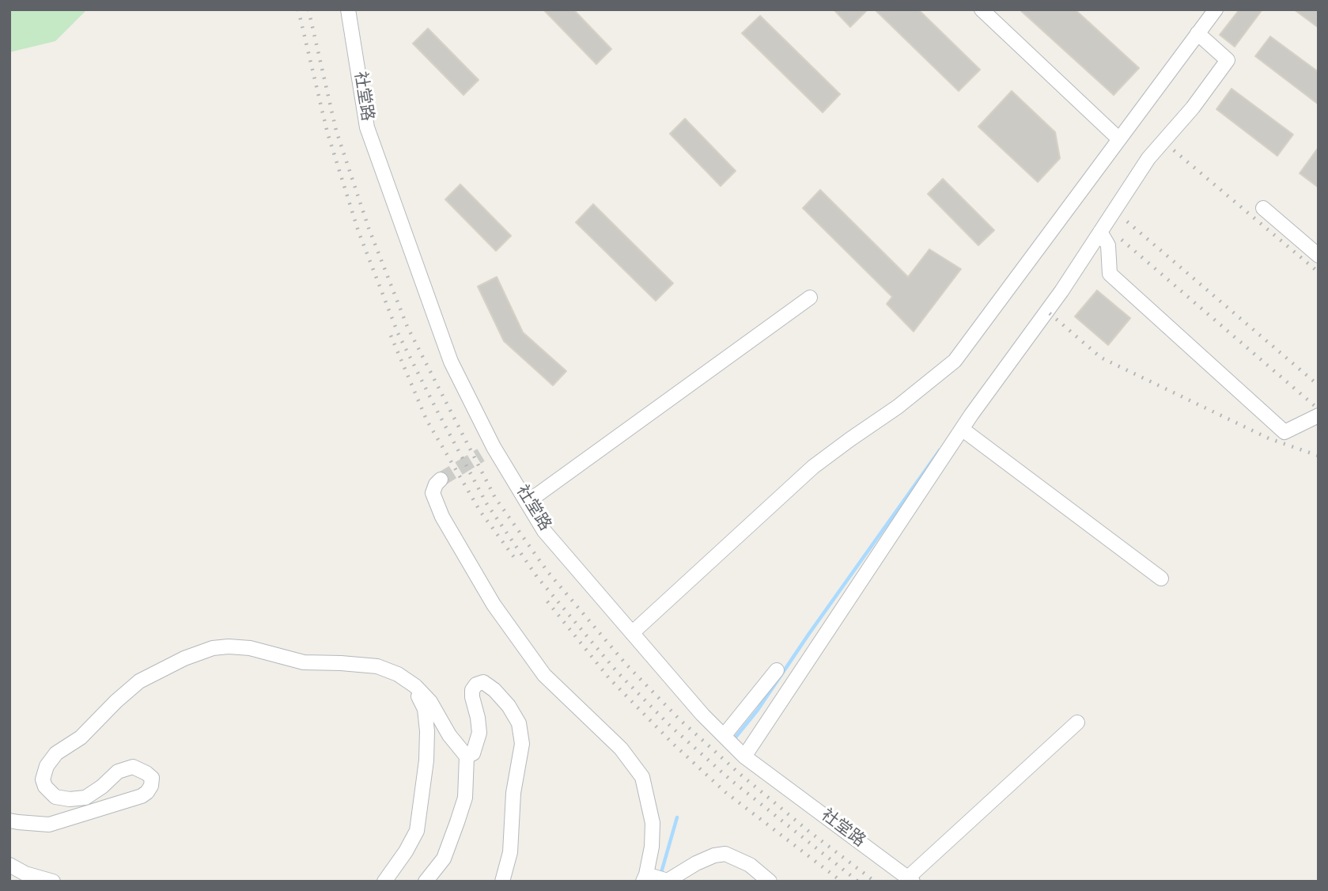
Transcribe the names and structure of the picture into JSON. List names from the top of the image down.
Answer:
{
  "streets": {
    "street": ["社堂路"]
  }
}
